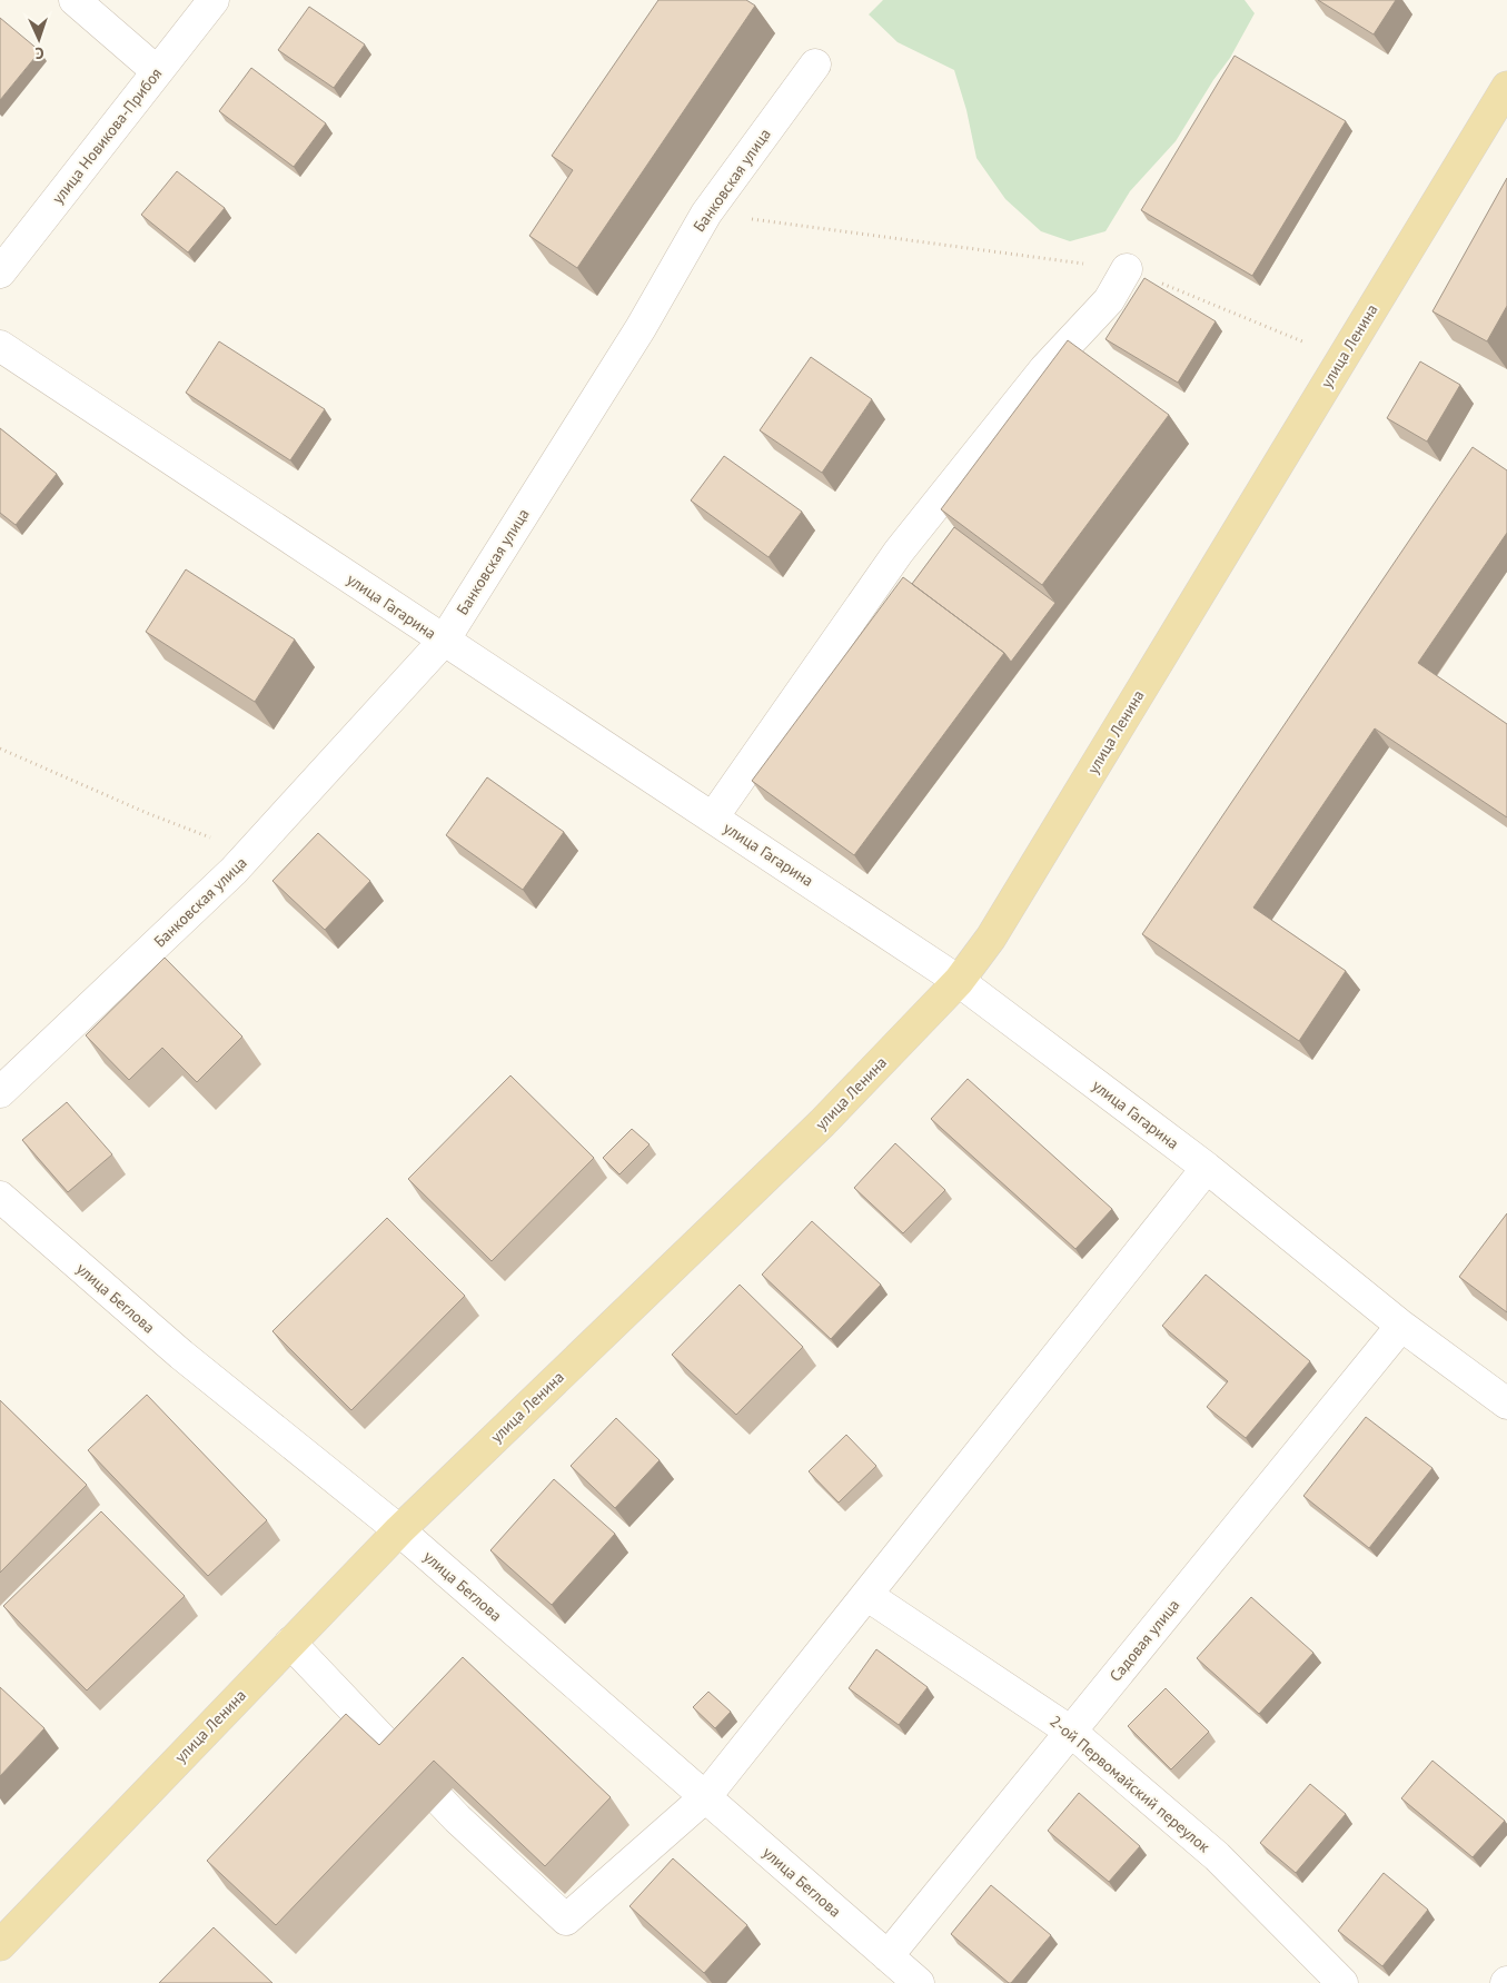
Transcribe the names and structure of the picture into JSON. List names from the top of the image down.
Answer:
{
  "streets": {
    "main road": ["улица Ленина"],
    "street": [
      "улица Новикова-Прибоя",
      "Банковская улица",
      "улица Гагарина",
      "улица Беглова",
      "Садовая улица",
      "2-ой Первомайский переулок"
    ]
  },
  "crossings": [
    ["Банковская улица", "улица Гагарина"],
    ["улица Ленина", "улица Гагарина"],
    ["улица Ленина", "улица Беглова"],
    ["улица Гагарина", "Садовая улица"],
    ["улица Беглова", "Садовая улица"],
    ["Садовая улица", "2-ой Первомайский переулок"]
  ],
  "north": "bottom"
}
